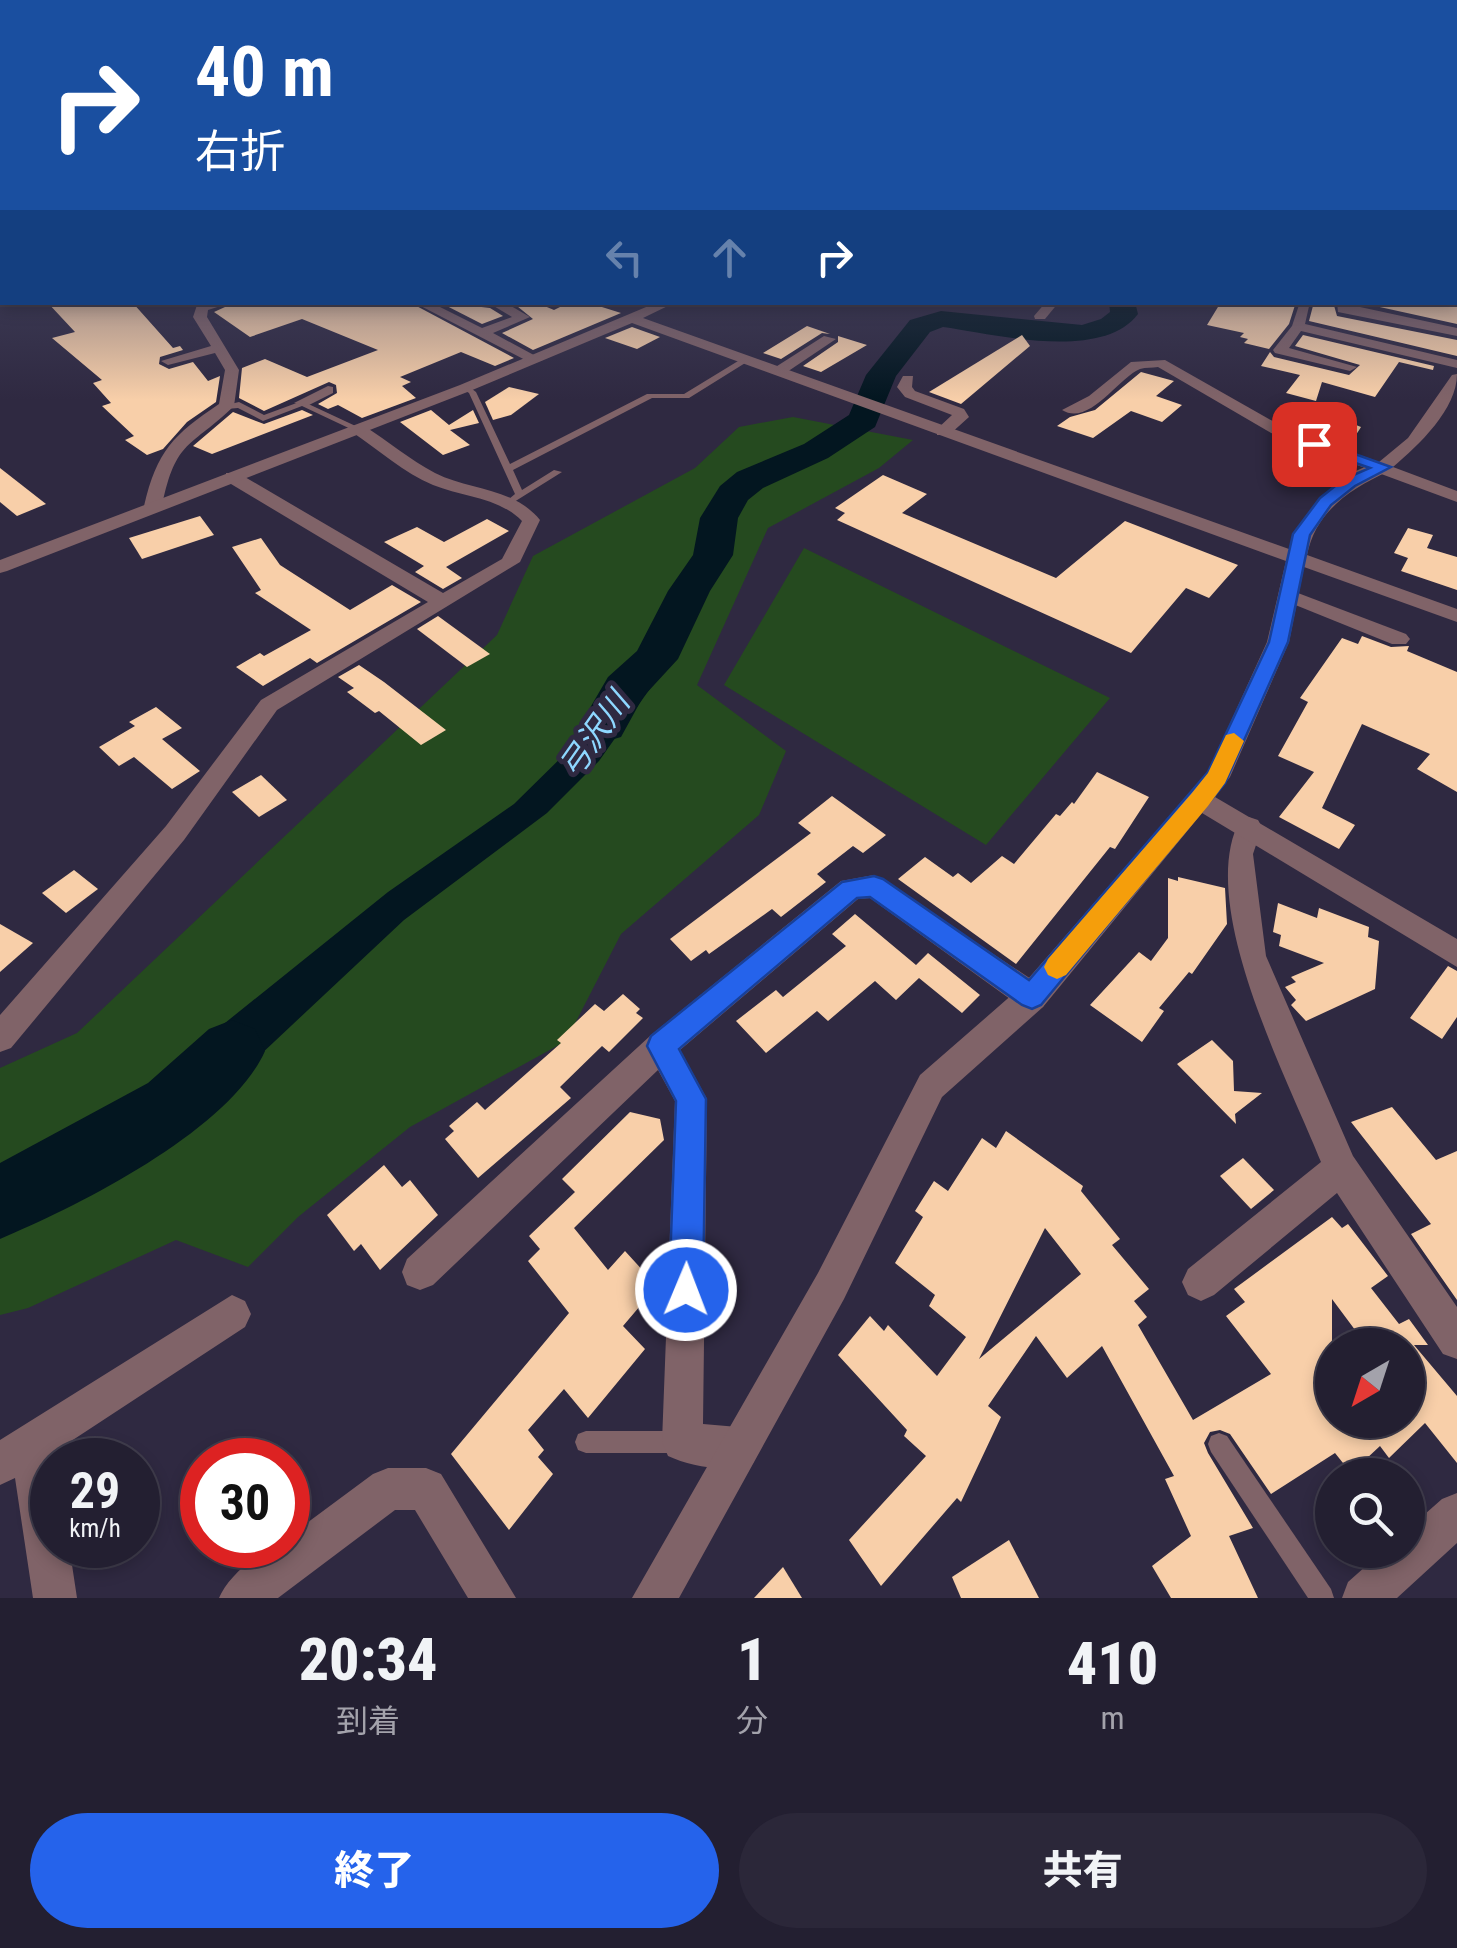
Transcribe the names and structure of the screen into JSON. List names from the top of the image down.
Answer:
{
  "water": ["弓沢川"],
  "north": "bottom left",
  "page": {
    "turn": ["40 m", "右折"],
    "speed": "29 km/h",
    "limit": "30",
    "eta": [
      "20:34",
      "到着",
      "1",
      "分",
      "410",
      "m"
    ],
    "buttons": ["終了", "共有"]
  }
}
